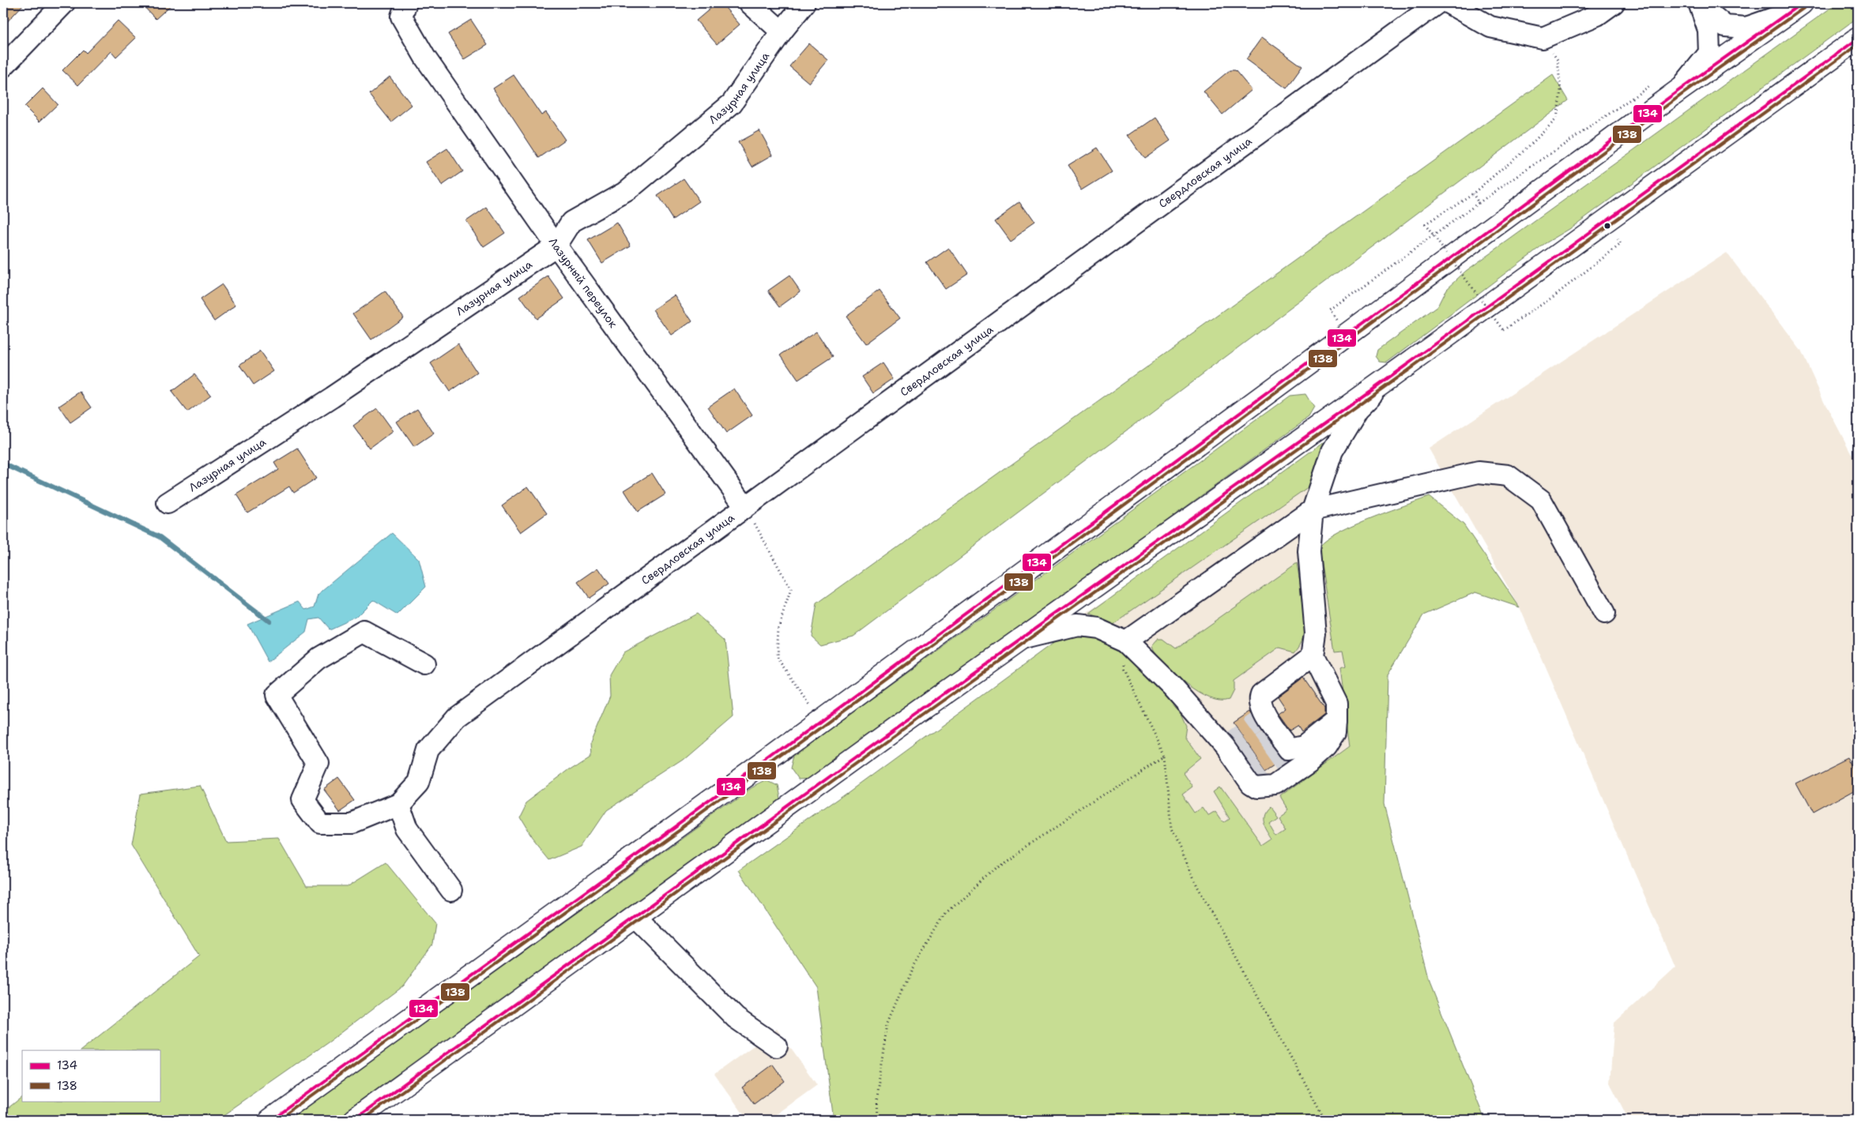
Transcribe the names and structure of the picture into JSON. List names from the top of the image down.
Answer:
{
  "streets": {
    "street": ["Лазурная улица", "Свердловская улица", "Лазурный переулок"]
  },
  "crossings": [
    ["Лазурная улица", "Лазурный переулок"],
    ["Свердловская улица", "Лазурный переулок"]
  ],
  "lines": ["transit line 134", "transit line 138"],
  "legend": ["134", "138"]
}
